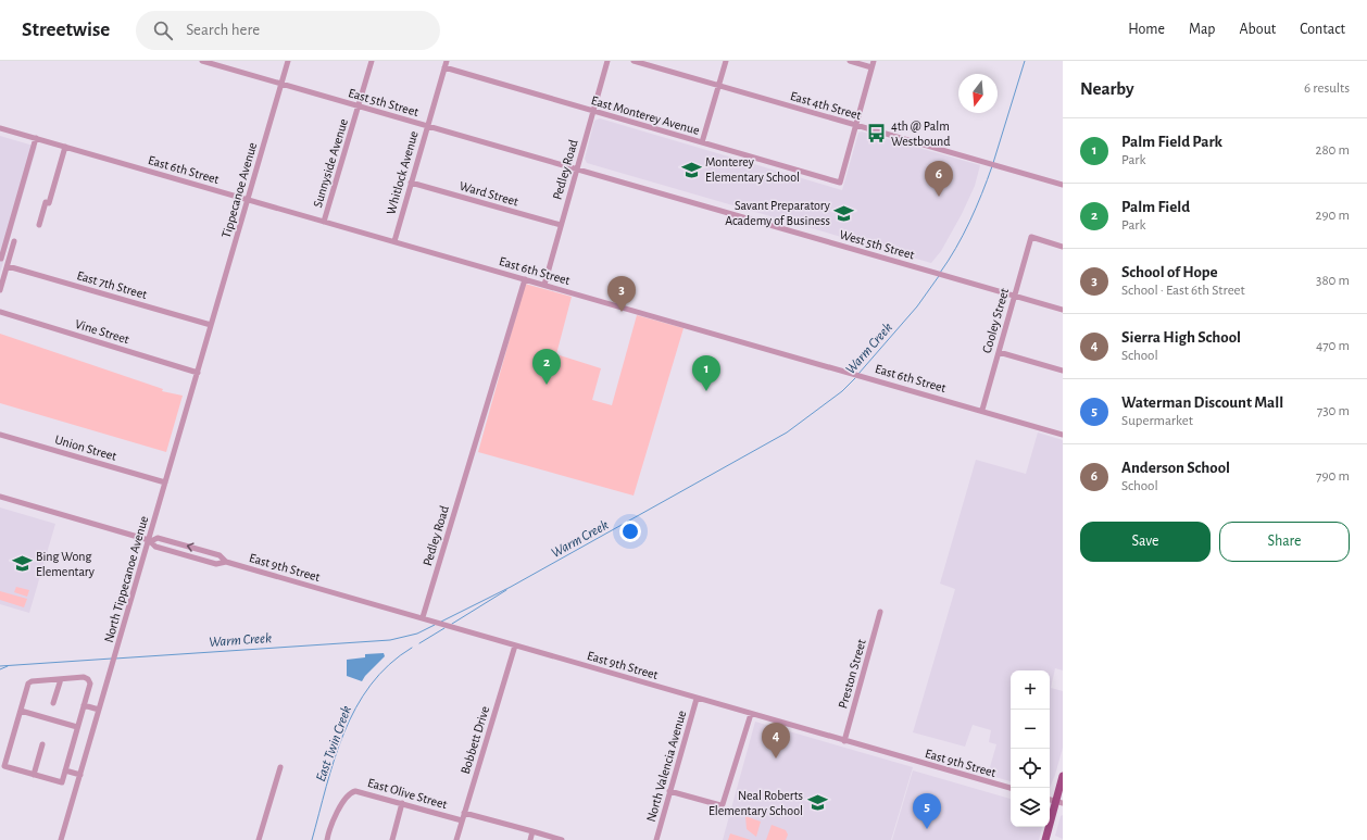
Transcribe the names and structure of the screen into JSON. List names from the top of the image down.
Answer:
{
  "streets": {
    "street": [
      "East 5th Street",
      "East 4th Street",
      "East Monterey Avenue",
      "Sunnyside Avenue",
      "East 6th Street",
      "Pedley Road",
      "Whitlock Avenue",
      "Tippecanoe Avenue",
      "Ward Street",
      "West 5th Street",
      "East 7th Street",
      "Cooley Street",
      "Vine Street",
      "Union Street",
      "East 9th Street",
      "North Tippecanoe Avenue",
      "Preston Street",
      "Bobbett Drive",
      "North Valencia Avenue",
      "East Olive Street"
    ]
  },
  "crossings": [
    ["East 5th Street", "Sunnyside Avenue"],
    ["East 5th Street", "Whitlock Avenue"],
    ["East 5th Street", "Tippecanoe Avenue"],
    ["East 5th Street", "West 5th Street"],
    ["East 4th Street", "East Monterey Avenue"],
    ["East Monterey Avenue", "Pedley Road"],
    ["East Monterey Avenue", "Whitlock Avenue"],
    ["Sunnyside Avenue", "East 6th Street"],
    ["East 6th Street", "Pedley Road"],
    ["East 6th Street", "Whitlock Avenue"],
    ["East 6th Street", "Tippecanoe Avenue"],
    ["East 6th Street", "Cooley Street"],
    ["Pedley Road", "Ward Street"],
    ["Pedley Road", "West 5th Street"],
    ["Pedley Road", "East 9th Street"],
    ["Whitlock Avenue", "Ward Street"],
    ["Tippecanoe Avenue", "East 7th Street"],
    ["Tippecanoe Avenue", "North Tippecanoe Avenue"],
    ["West 5th Street", "Cooley Street"],
    ["East 7th Street", "North Tippecanoe Avenue"],
    ["Vine Street", "North Tippecanoe Avenue"],
    ["Union Street", "North Tippecanoe Avenue"],
    ["East 9th Street", "North Tippecanoe Avenue"],
    ["East 9th Street", "Preston Street"],
    ["East 9th Street", "Bobbett Drive"],
    ["East 9th Street", "North Valencia Avenue"],
    ["Bobbett Drive", "East Olive Street"]
  ],
  "water": ["Warm Creek", "East Twin Creek"],
  "places": {
    "bus stop": ["4th @ Palm Westbound"],
    "school or university": [
      "Monterey Elementary School",
      "Savant Preparatory Academy of Business",
      "Bing Wong Elementary",
      "Neal Roberts Elementary School"
    ]
  },
  "north": "bottom",
  "page": {
    "header": "Streetwise",
    "search": "Search here",
    "nav": [
      "Home",
      "Map",
      "About",
      "Contact"
    ],
    "heading": ["Nearby", "6 results"],
    "list": [
      {
        "mark": "1",
        "name": "Palm Field Park",
        "note": "Park",
        "value": "280 m"
      },
      {
        "mark": "2",
        "name": "Palm Field",
        "note": "Park",
        "value": "290 m"
      },
      {
        "mark": "3",
        "name": "School of Hope",
        "note": "School · East 6th Street",
        "value": "380 m"
      },
      {
        "mark": "4",
        "name": "Sierra High School",
        "note": "School",
        "value": "470 m"
      },
      {
        "mark": "5",
        "name": "Waterman Discount Mall",
        "note": "Supermarket",
        "value": "730 m"
      },
      {
        "mark": "6",
        "name": "Anderson School",
        "note": "School",
        "value": "790 m"
      }
    ],
    "pins": [
      "6",
      "3",
      "2",
      "1",
      "4",
      "5"
    ],
    "buttons": ["Save", "Share"],
    "map_buttons": ["+", "−"]
  }
}
